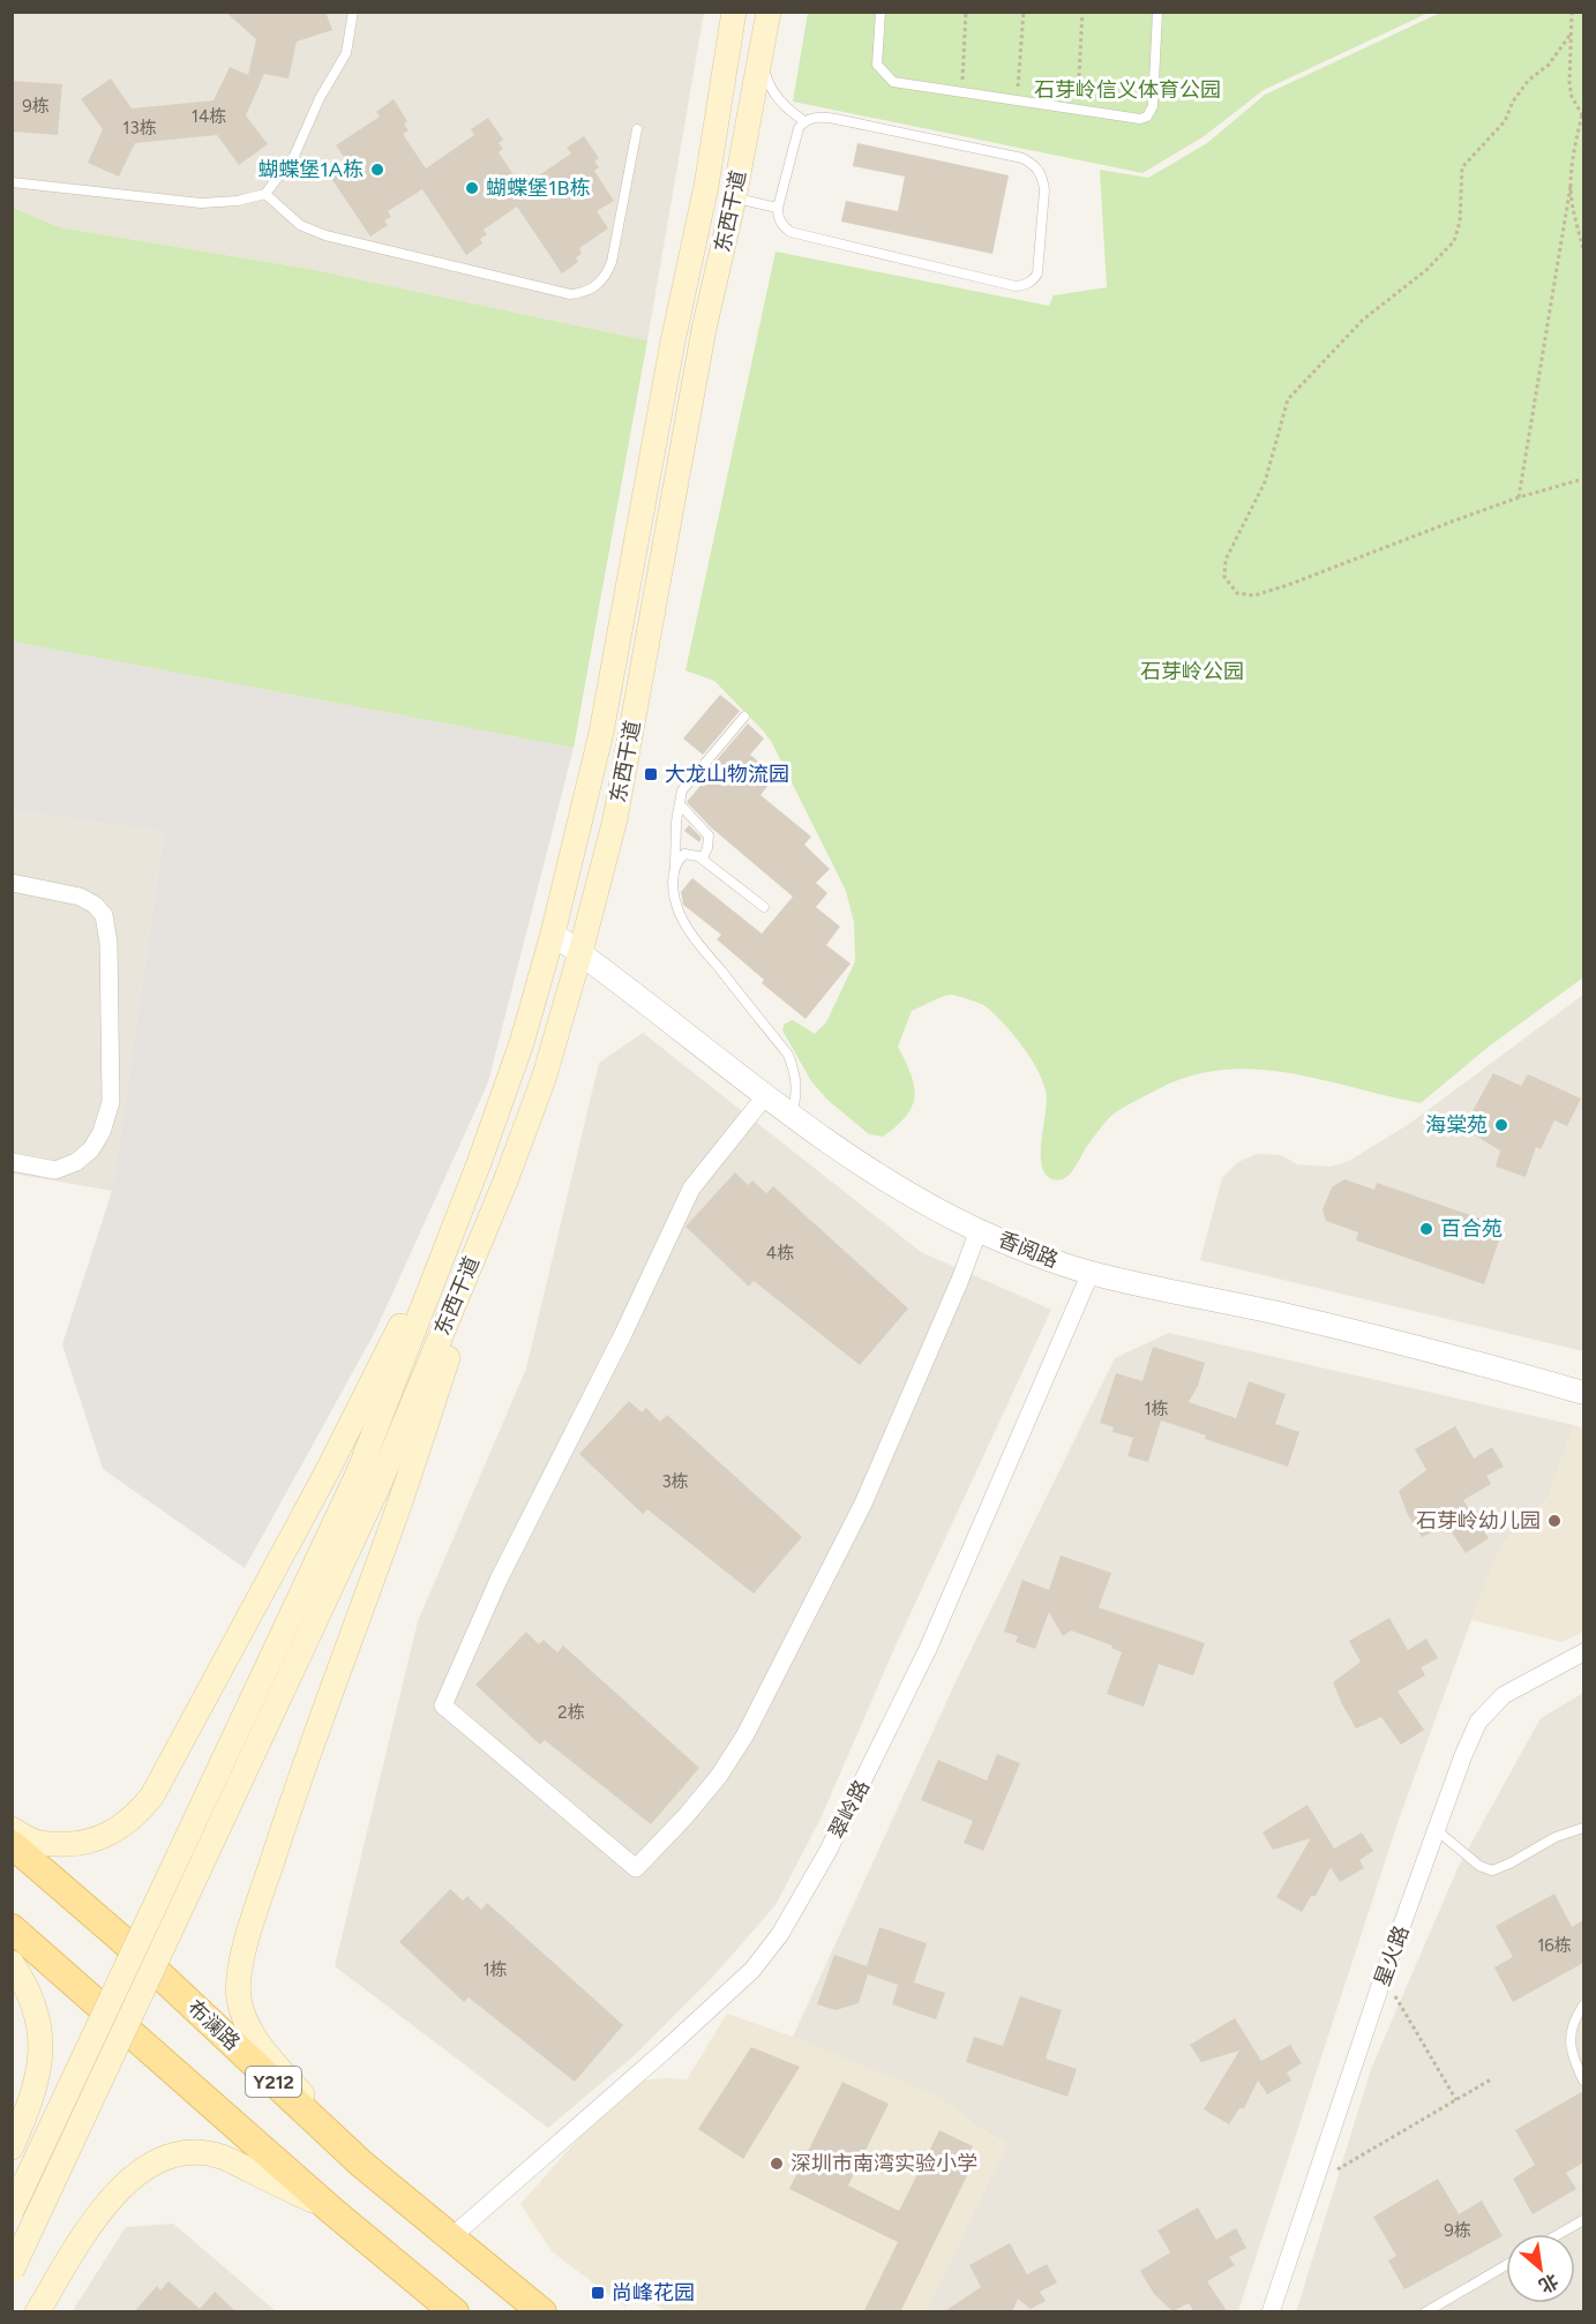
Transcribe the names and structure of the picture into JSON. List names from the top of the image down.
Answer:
{
  "streets": {
    "main road": ["东西干道", "布澜路", "Y212"],
    "street": ["香阅路", "翠岭路", "星火路"]
  },
  "crossings": [
    ["东西干道", "香阅路"],
    ["香阅路", "翠岭路"],
    ["翠岭路", "布澜路"]
  ],
  "parks": ["石芽岭信义体育公园", "石芽岭公园"],
  "places": {
    "other": [
      "蝴蝶堡1A栋",
      "蝴蝶堡1B栋",
      "海棠苑",
      "百合苑",
      "石芽岭幼儿园",
      "深圳市南湾实验小学"
    ],
    "transit": ["大龙山物流园", "尚峰花园"]
  },
  "house_numbers": [
    "9栋",
    "14栋",
    "13栋",
    "4栋",
    "1栋",
    "3栋",
    "2栋",
    "16栋",
    "1栋",
    "9栋"
  ],
  "north": "bottom right"
}
